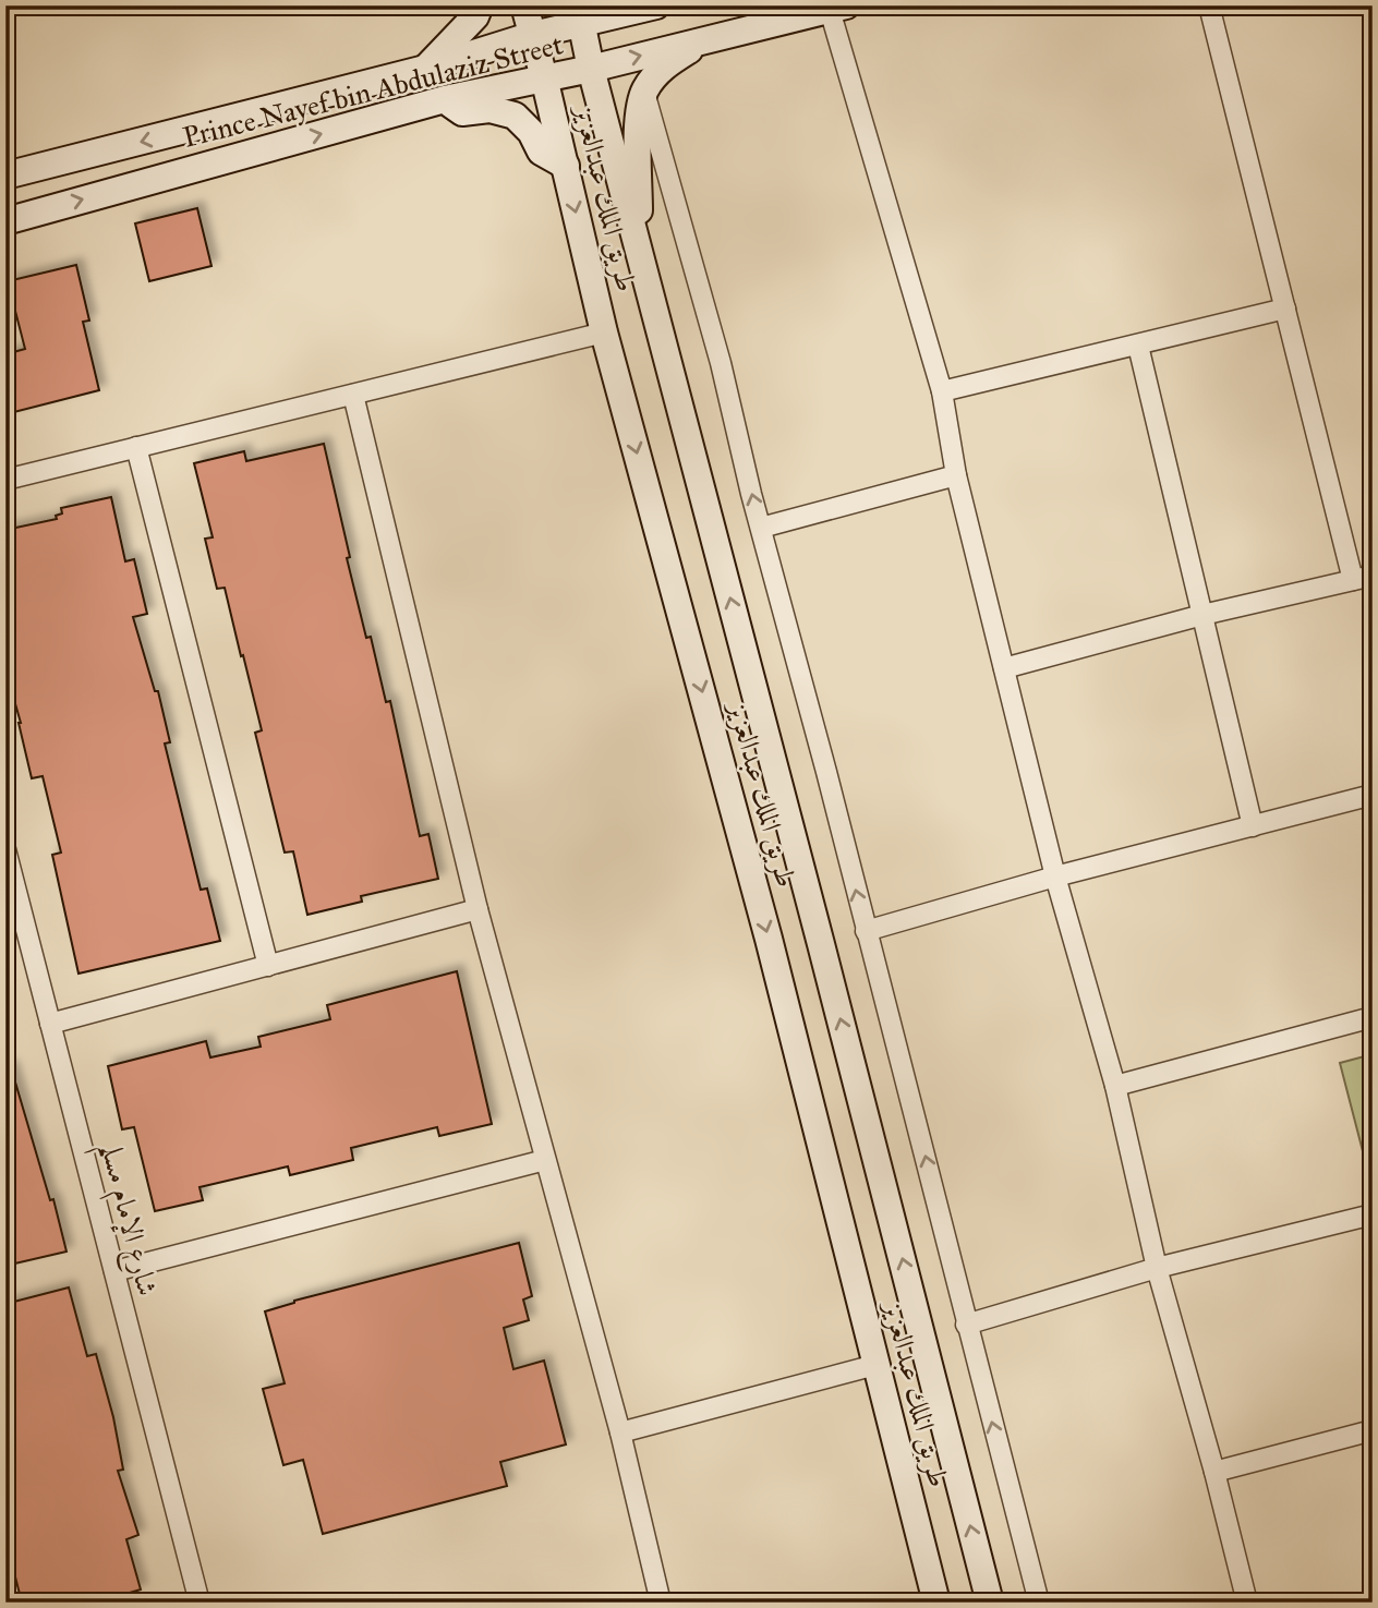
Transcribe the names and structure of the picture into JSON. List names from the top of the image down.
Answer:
{
  "streets": {
    "main road": ["Prince Nayef bin Abdulaziz Street", "طريق الملك عبدالعزيز"],
    "street": ["شارع الإمام مسلم"]
  },
  "crossings": [
    ["Prince Nayef bin Abdulaziz Street", "طريق الملك عبدالعزيز"]
  ]
}
